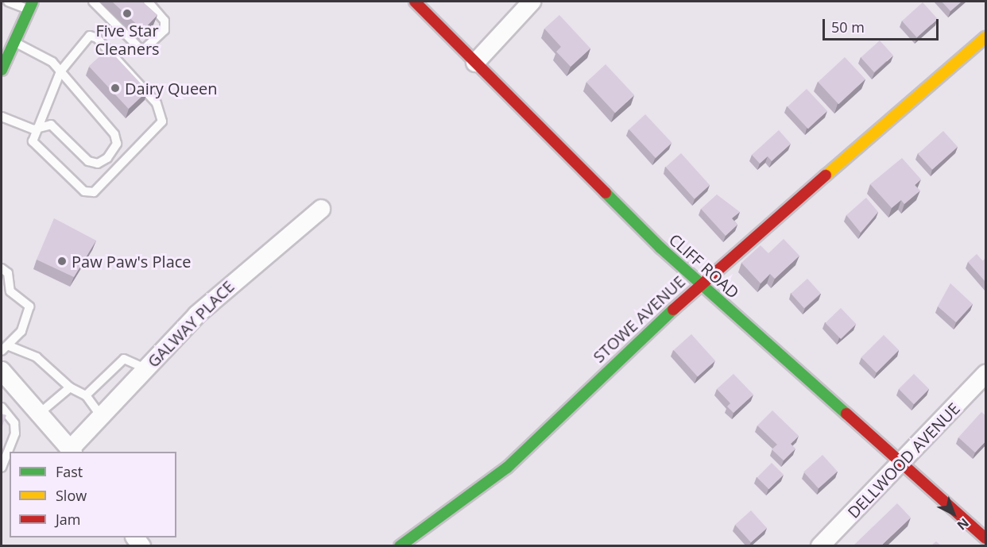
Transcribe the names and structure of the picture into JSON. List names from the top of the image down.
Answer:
{
  "streets": {
    "street": [
      "CLIFF ROAD",
      "STOWE AVENUE",
      "GALWAY PLACE",
      "DELLWOOD AVENUE"
    ]
  },
  "crossings": [
    ["CLIFF ROAD", "STOWE AVENUE"],
    ["CLIFF ROAD", "DELLWOOD AVENUE"]
  ],
  "places": ["Five Star Cleaners", "Dairy Queen", "Paw Paw's Place"],
  "legend": ["Fast", "Slow", "Jam"],
  "scale_bar": "50 m",
  "north": "bottom right"
}
